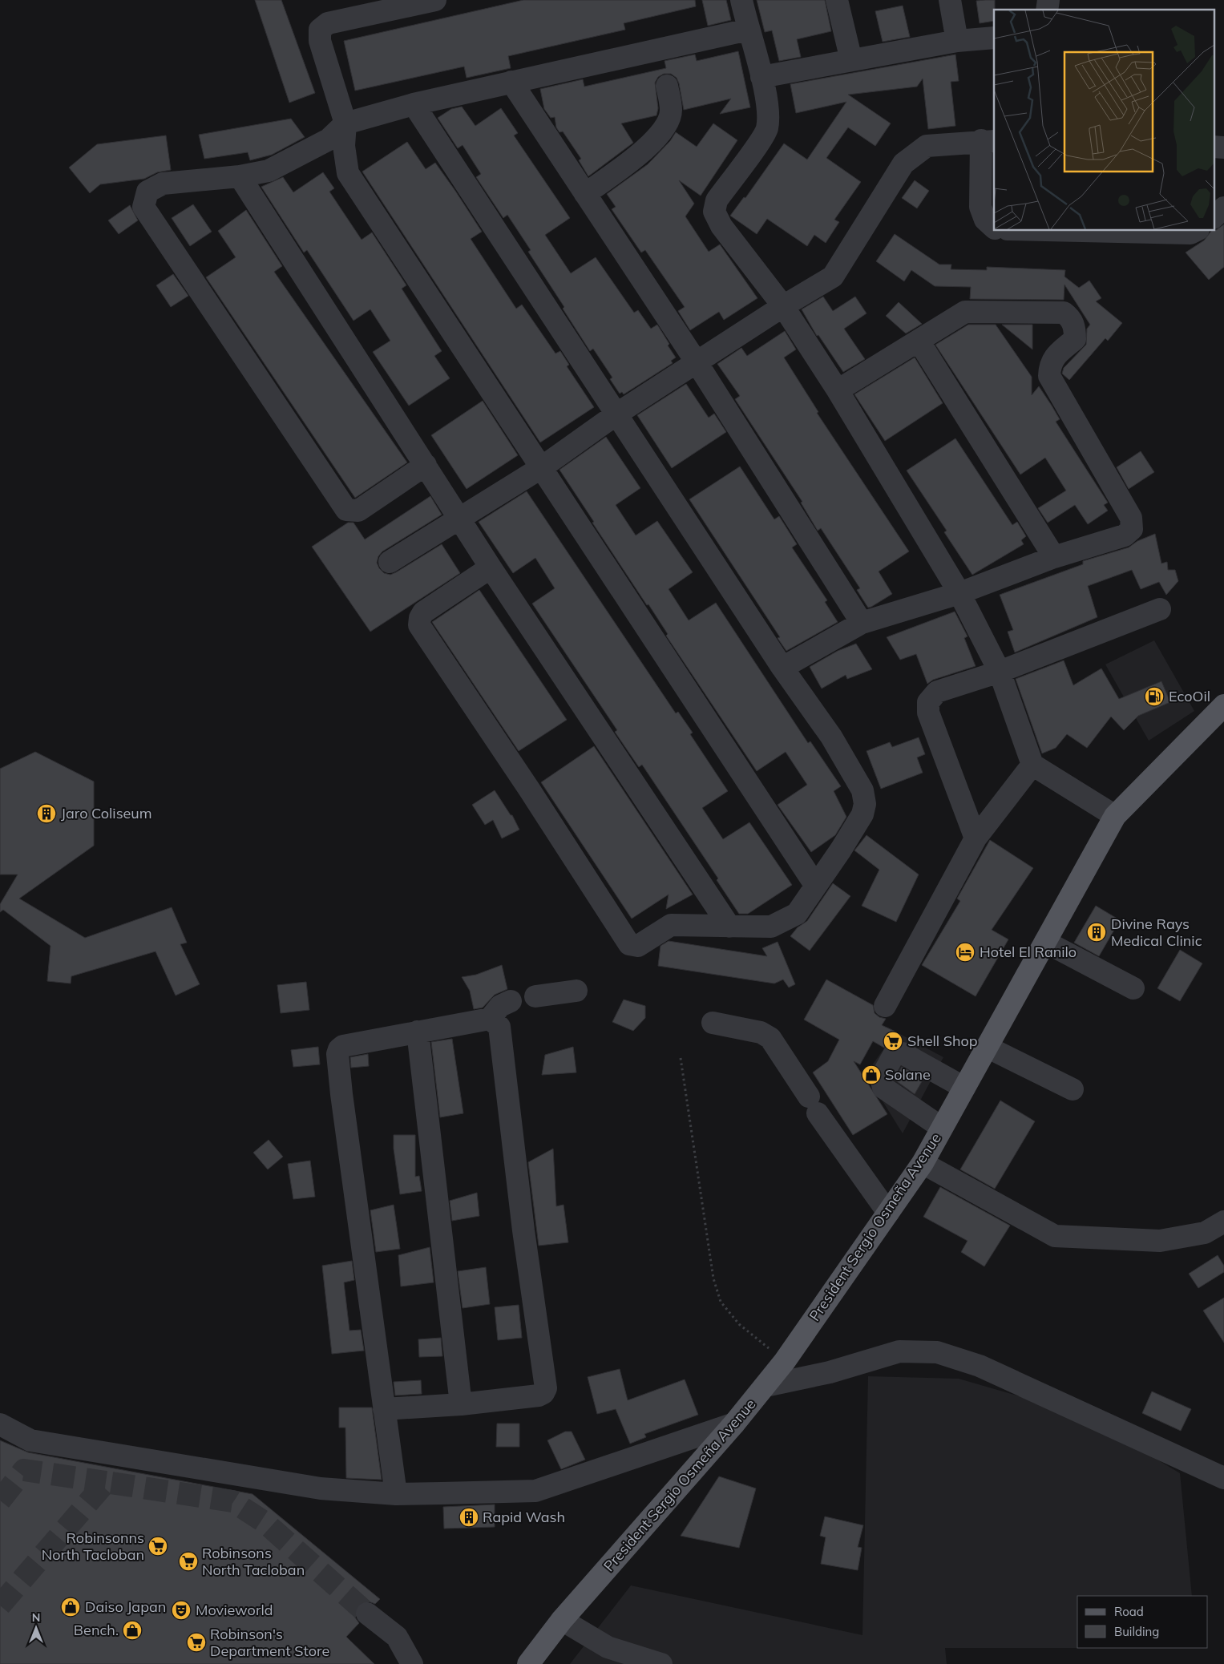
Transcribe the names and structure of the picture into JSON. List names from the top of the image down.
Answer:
{
  "streets": {
    "main road": ["President Sergio Osmeña Avenue"]
  },
  "places": {
    "fuel station": ["EcoOil"],
    "building": ["Jaro Coliseum", "Divine Rays Medical Clinic", "Rapid Wash"],
    "hotel": ["Hotel El Ranilo"],
    "supermarket": [
      "Shell Shop",
      "Robinsonns North Tacloban",
      "Robinsons North Tacloban",
      "Robinson's Department Store"
    ],
    "shop": ["Solane", "Daiso Japan", "Bench."],
    "theatre": ["Movieworld"]
  },
  "legend": ["Road", "Building"],
  "north": "top"
}
